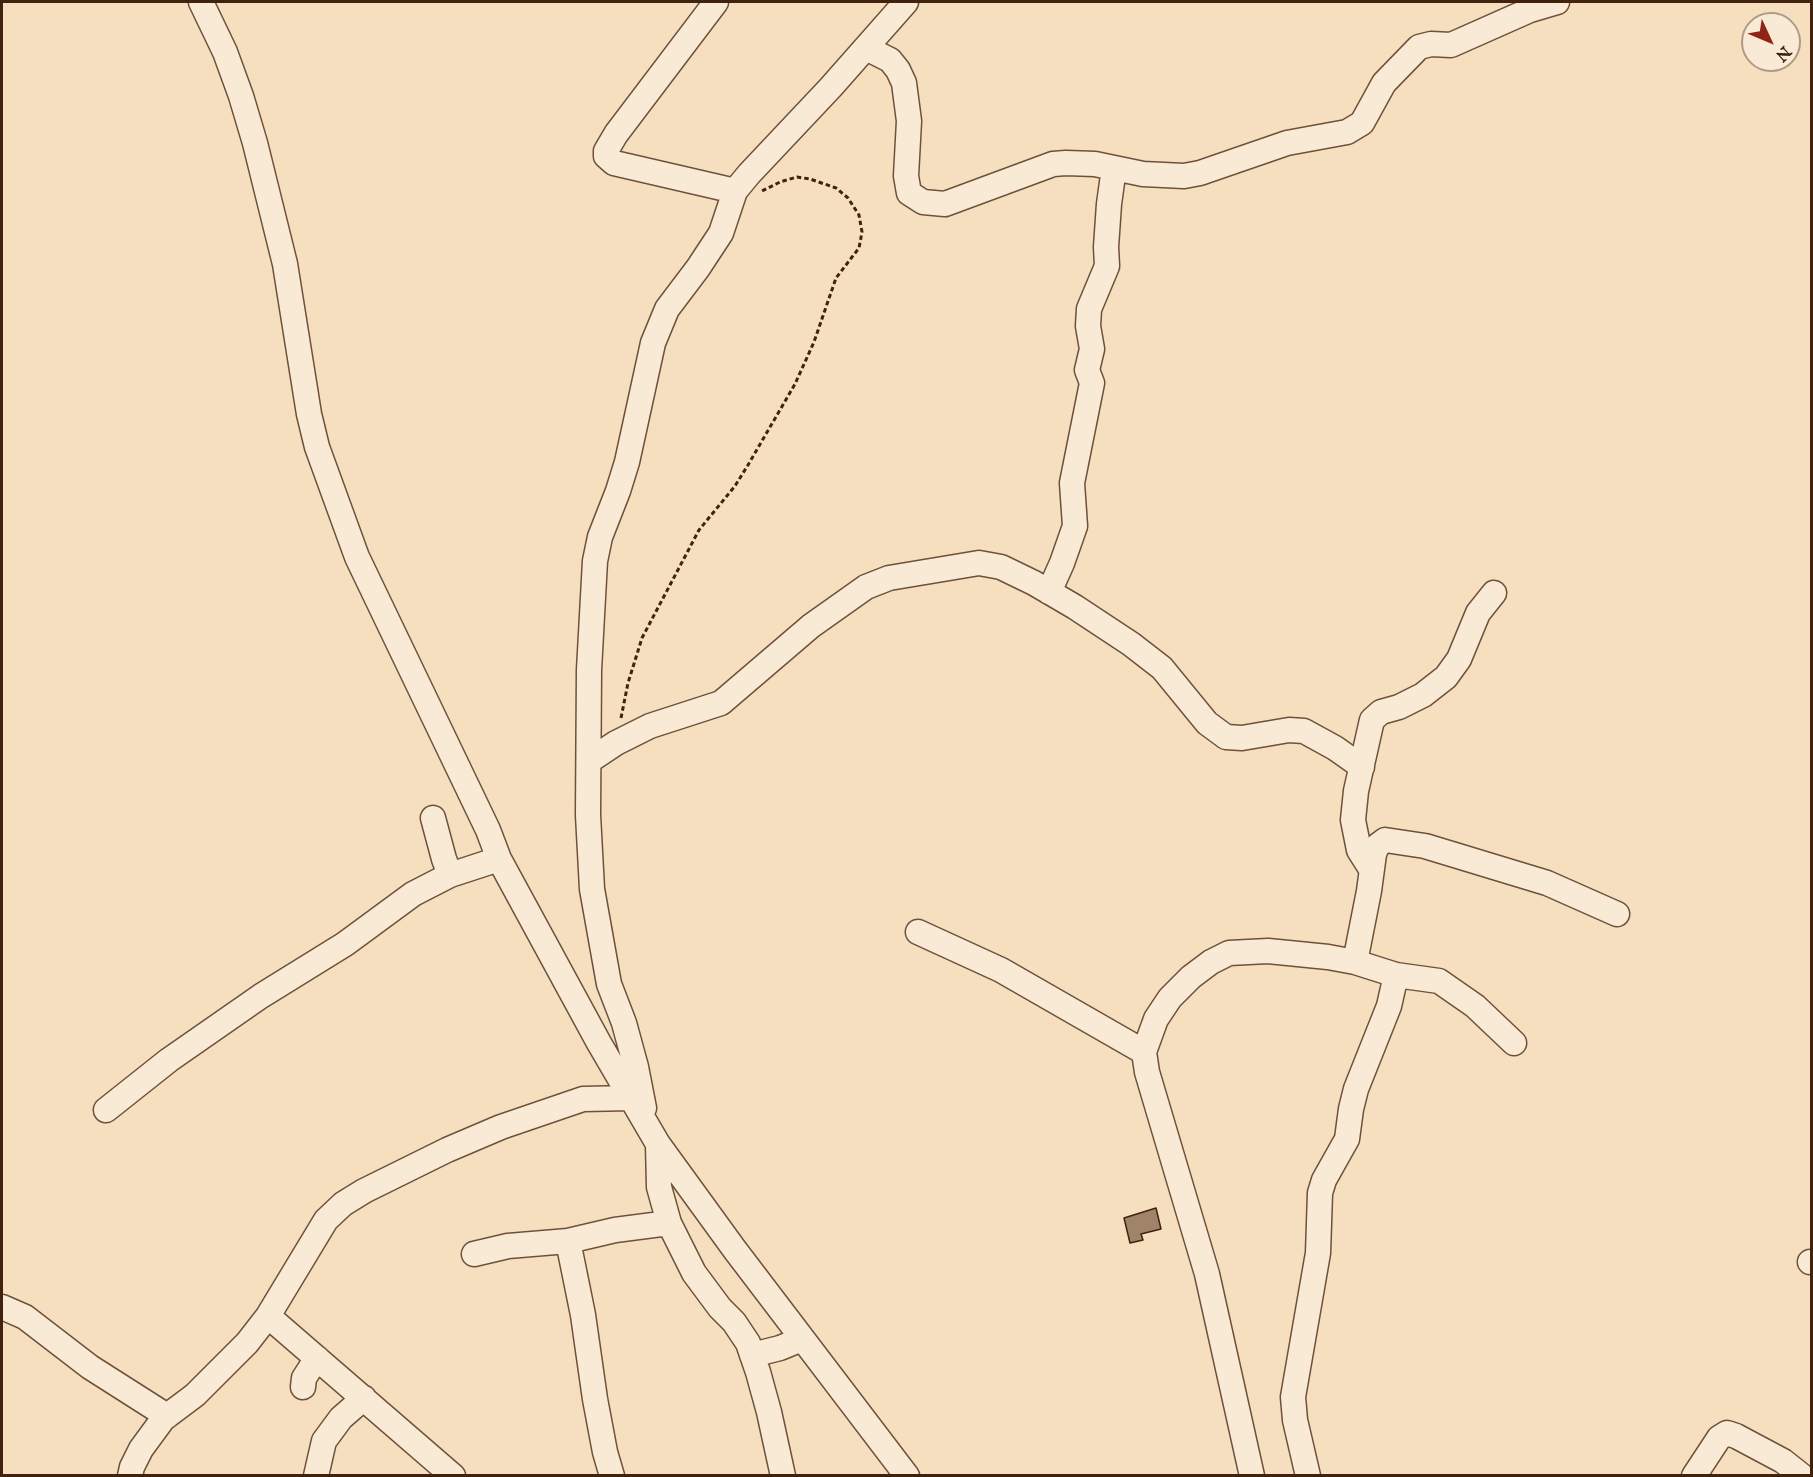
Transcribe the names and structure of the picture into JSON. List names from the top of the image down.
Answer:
{
  "north": "bottom right"
}
